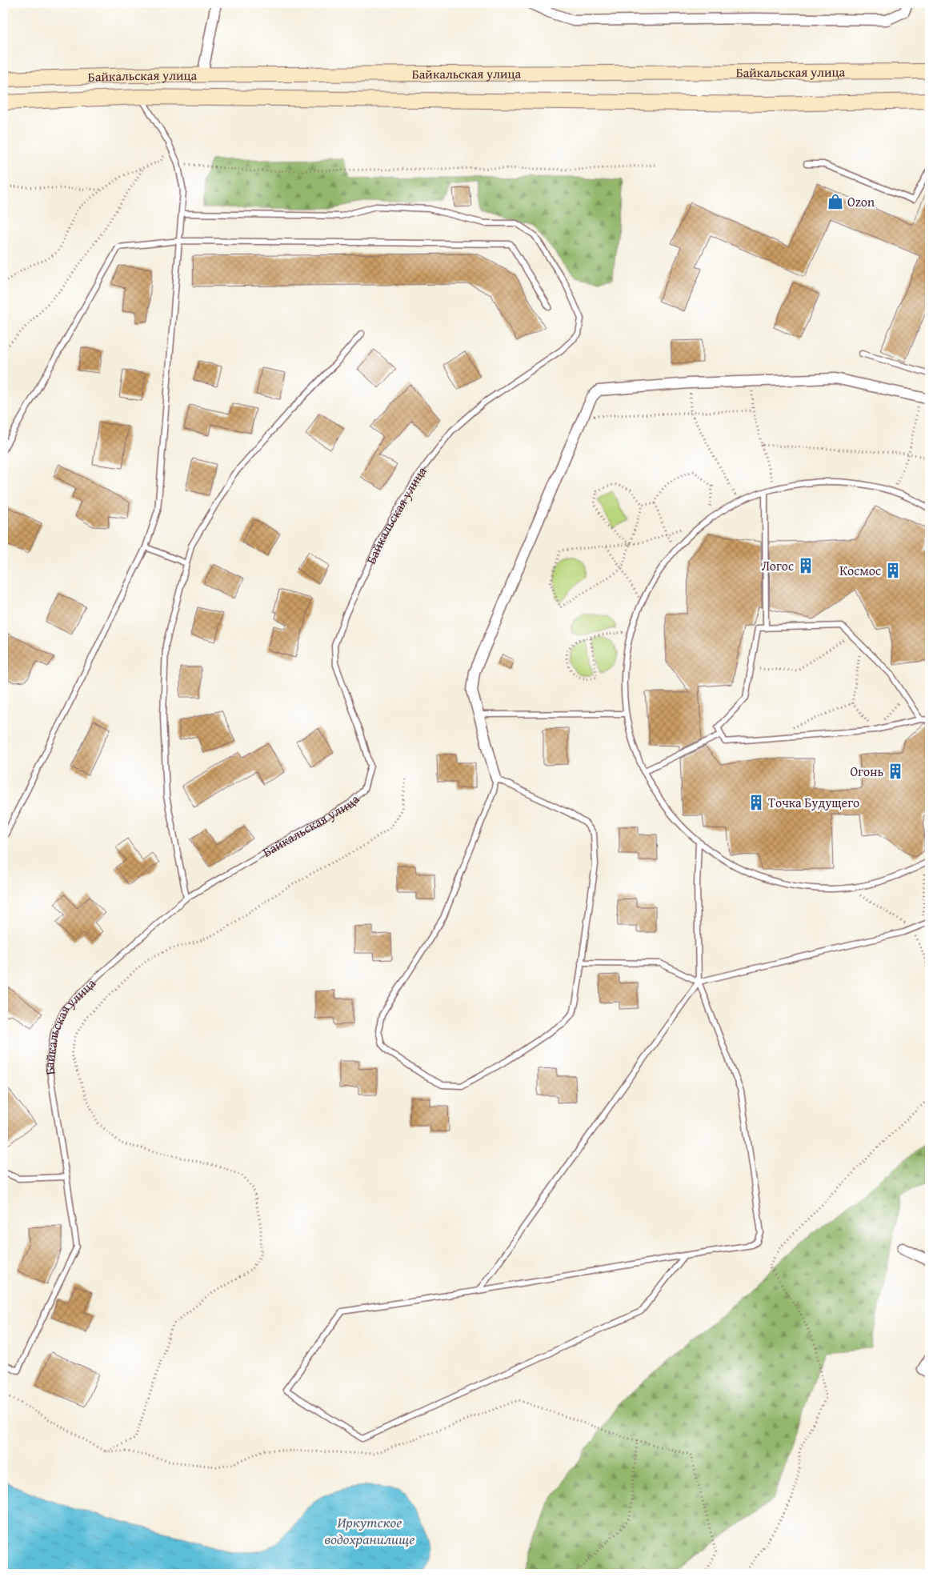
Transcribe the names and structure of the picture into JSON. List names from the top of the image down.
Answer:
{
  "streets": {
    "main road": ["Байкальская улица"]
  },
  "water": ["Иркутское водохранилище"],
  "places": {
    "shop": ["Ozon"],
    "building": [
      "Логос",
      "Космос",
      "Огонь",
      "Точка Будущего"
    ]
  }
}
